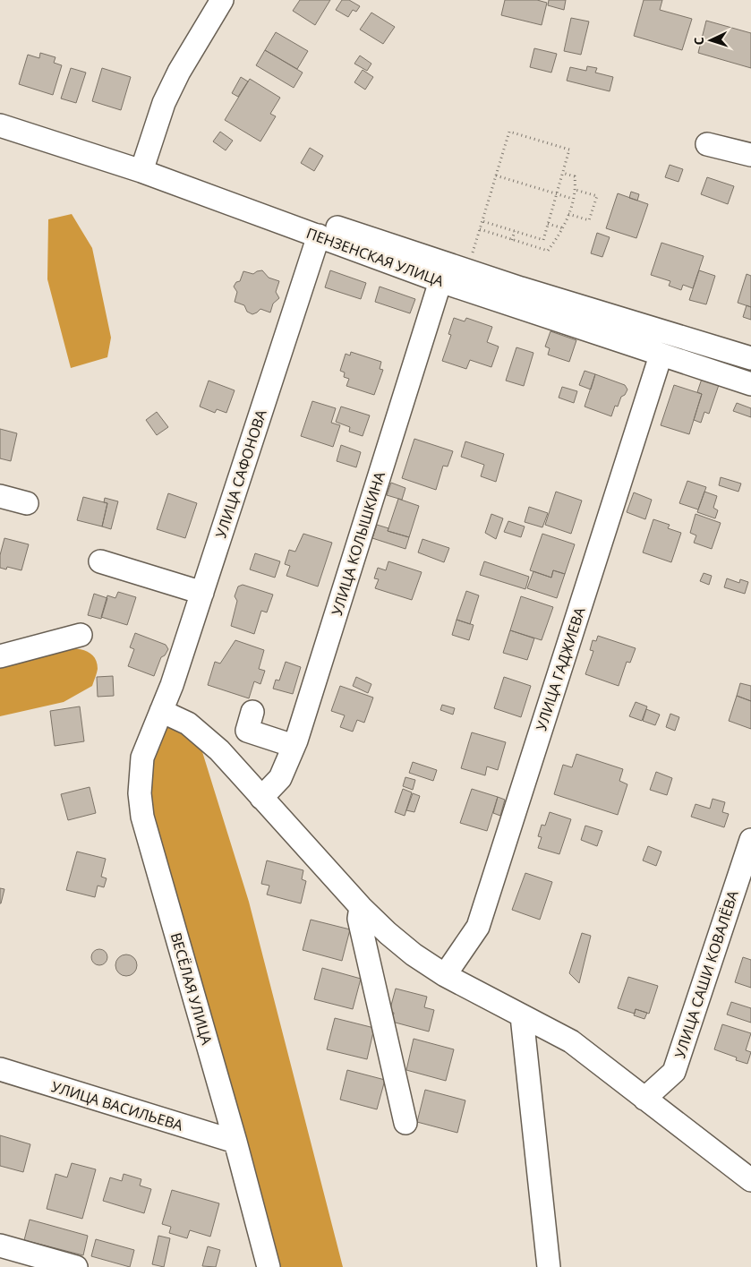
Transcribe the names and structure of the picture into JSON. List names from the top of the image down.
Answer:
{
  "streets": {
    "street": [
      "ПЕНЗЕНСКАЯ УЛИЦА",
      "УЛИЦА САФОНОВА",
      "УЛИЦА КОЛЫШКИНА",
      "УЛИЦА ГАДЖИЕВА",
      "УЛИЦА САШИ КОВАЛЁВА",
      "ВЕСЁЛАЯ УЛИЦА",
      "УЛИЦА ВАСИЛЬЕВА"
    ]
  },
  "crossings": [
    ["ПЕНЗЕНСКАЯ УЛИЦА", "УЛИЦА САФОНОВА"],
    ["ПЕНЗЕНСКАЯ УЛИЦА", "УЛИЦА КОЛЫШКИНА"],
    ["ПЕНЗЕНСКАЯ УЛИЦА", "УЛИЦА ГАДЖИЕВА"],
    ["УЛИЦА САФОНОВА", "ВЕСЁЛАЯ УЛИЦА"],
    ["ВЕСЁЛАЯ УЛИЦА", "УЛИЦА ВАСИЛЬЕВА"]
  ],
  "north": "left"
}
